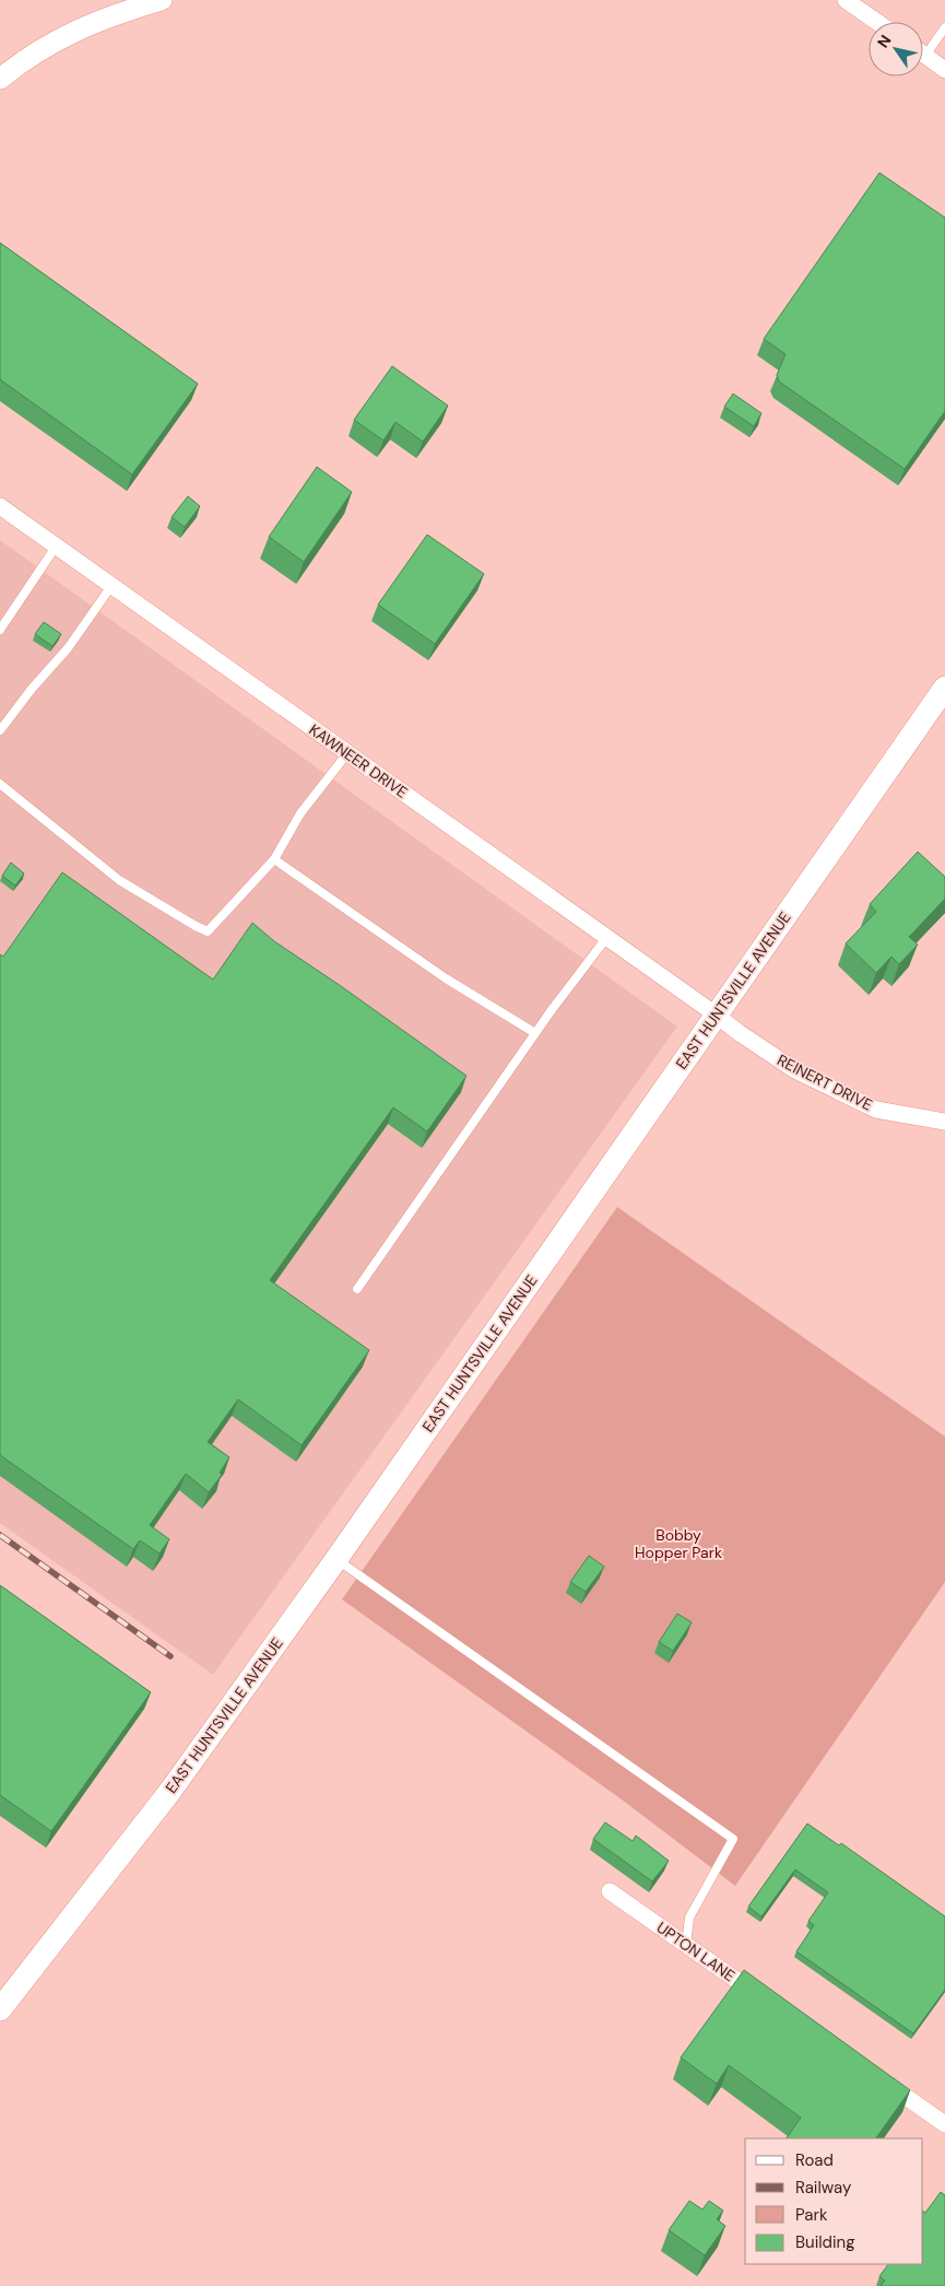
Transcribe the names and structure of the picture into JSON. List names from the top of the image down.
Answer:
{
  "streets": {
    "main road": ["EAST HUNTSVILLE AVENUE"],
    "street": ["KAWNEER DRIVE", "REINERT DRIVE", "UPTON LANE"]
  },
  "crossings": [
    ["KAWNEER DRIVE", "EAST HUNTSVILLE AVENUE"],
    ["KAWNEER DRIVE", "REINERT DRIVE"],
    ["EAST HUNTSVILLE AVENUE", "REINERT DRIVE"]
  ],
  "parks": ["Bobby Hopper Park"],
  "legend": [
    "Road",
    "Railway",
    "Park",
    "Building"
  ],
  "north": "top left"
}
